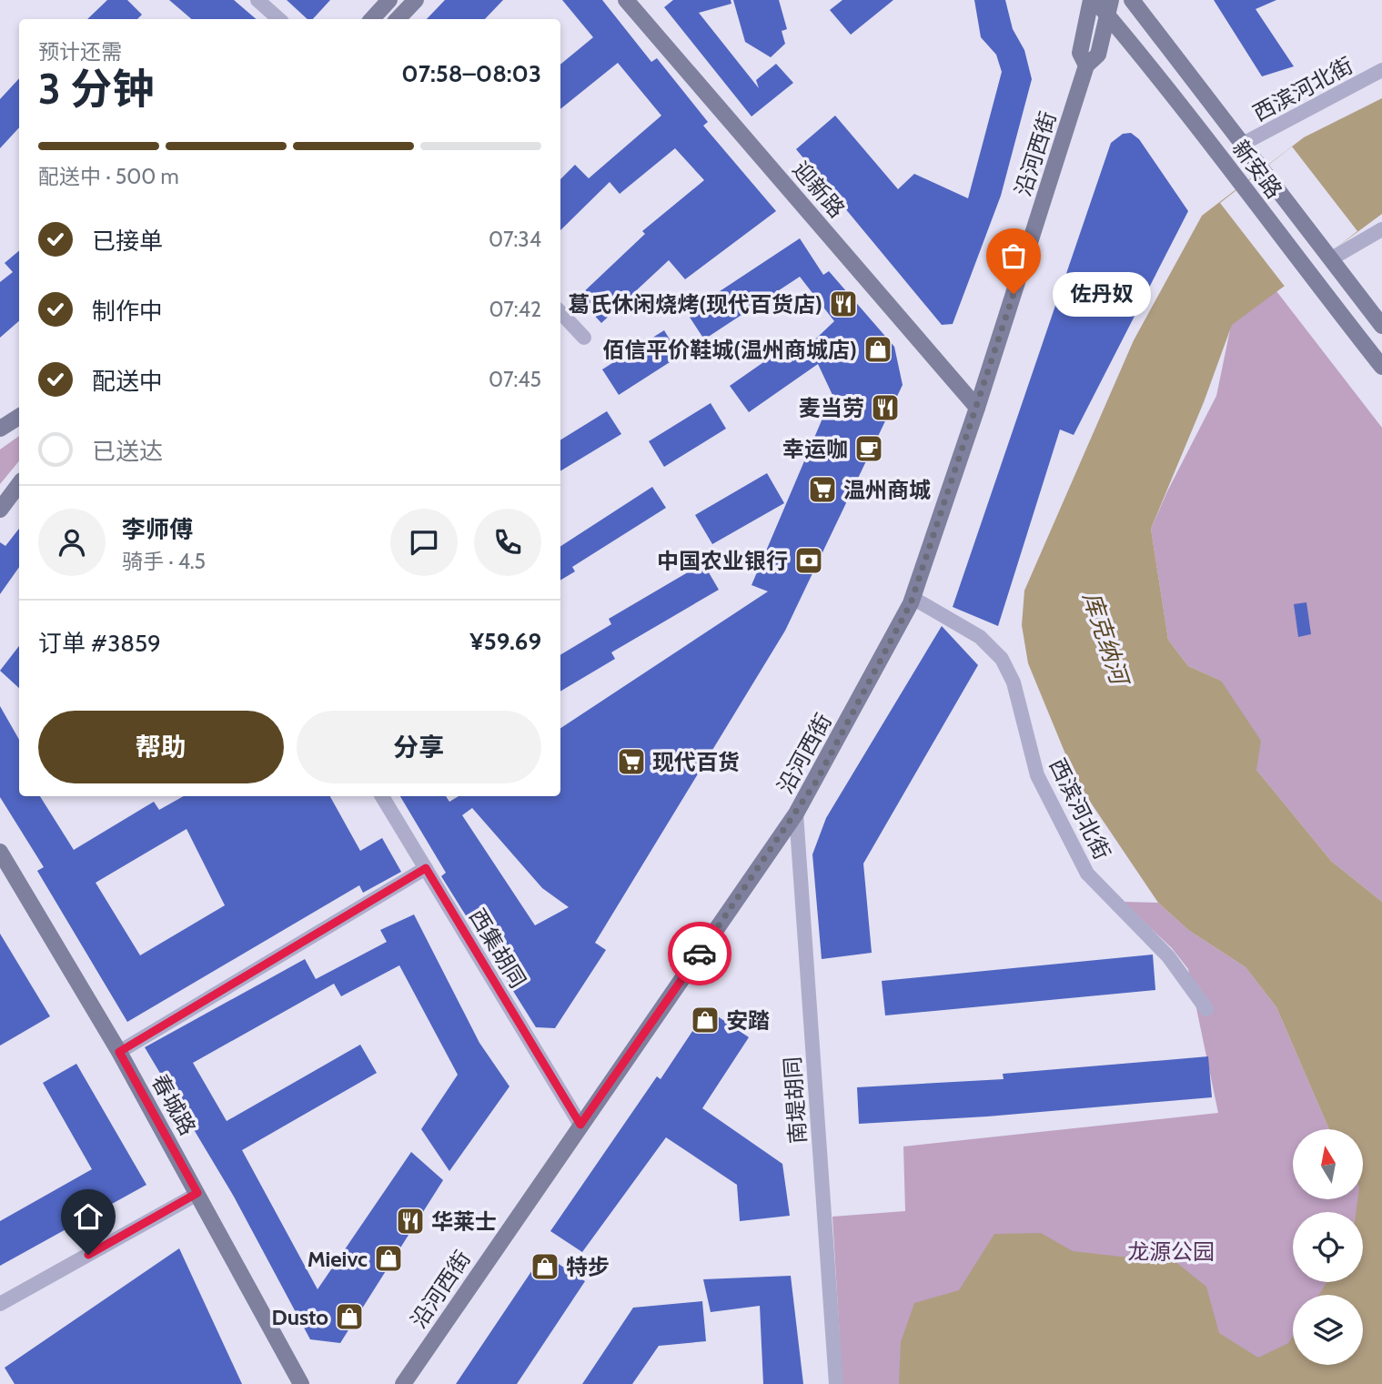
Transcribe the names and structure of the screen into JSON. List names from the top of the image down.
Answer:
{
  "streets": {
    "main road": [
      "沿河西街",
      "新安路",
      "迎新路",
      "春城路"
    ],
    "street": ["西滨河北街", "西集胡同", "南堤胡同"]
  },
  "crossings": [
    ["西滨河北街", "沿河西街"],
    ["西滨河北街", "新安路"],
    ["沿河西街", "新安路"],
    ["沿河西街", "迎新路"],
    ["沿河西街", "西集胡同"],
    ["沿河西街", "南堤胡同"]
  ],
  "water": ["库克纳河"],
  "parks": ["龙源公园"],
  "places": {
    "other": ["佐丹奴"],
    "restaurant": ["葛氏休闲烧烤(现代百货店)", "麦当劳", "华莱士"],
    "shop": [
      "佰信平价鞋城(温州商城店)",
      "安踏",
      "Mieivc",
      "特步",
      "Dusto"
    ],
    "cafe": ["幸运咖"],
    "supermarket": ["温州商城", "现代百货"],
    "bank": ["中国农业银行"]
  },
  "north": "top",
  "page": {
    "heading": ["3 分钟", "预计还需", "07:58–08:03"],
    "panel": [
      "李师傅",
      "骑手 · 4.5",
      "订单 #3859",
      "¥59.69"
    ],
    "bar": "配送中 · 500 m",
    "list": [
      ["已接单", "07:34"],
      ["制作中", "07:42"],
      ["配送中", "07:45"],
      "已送达"
    ],
    "bubble": "佐丹奴",
    "buttons": ["帮助", "分享"]
  }
}
